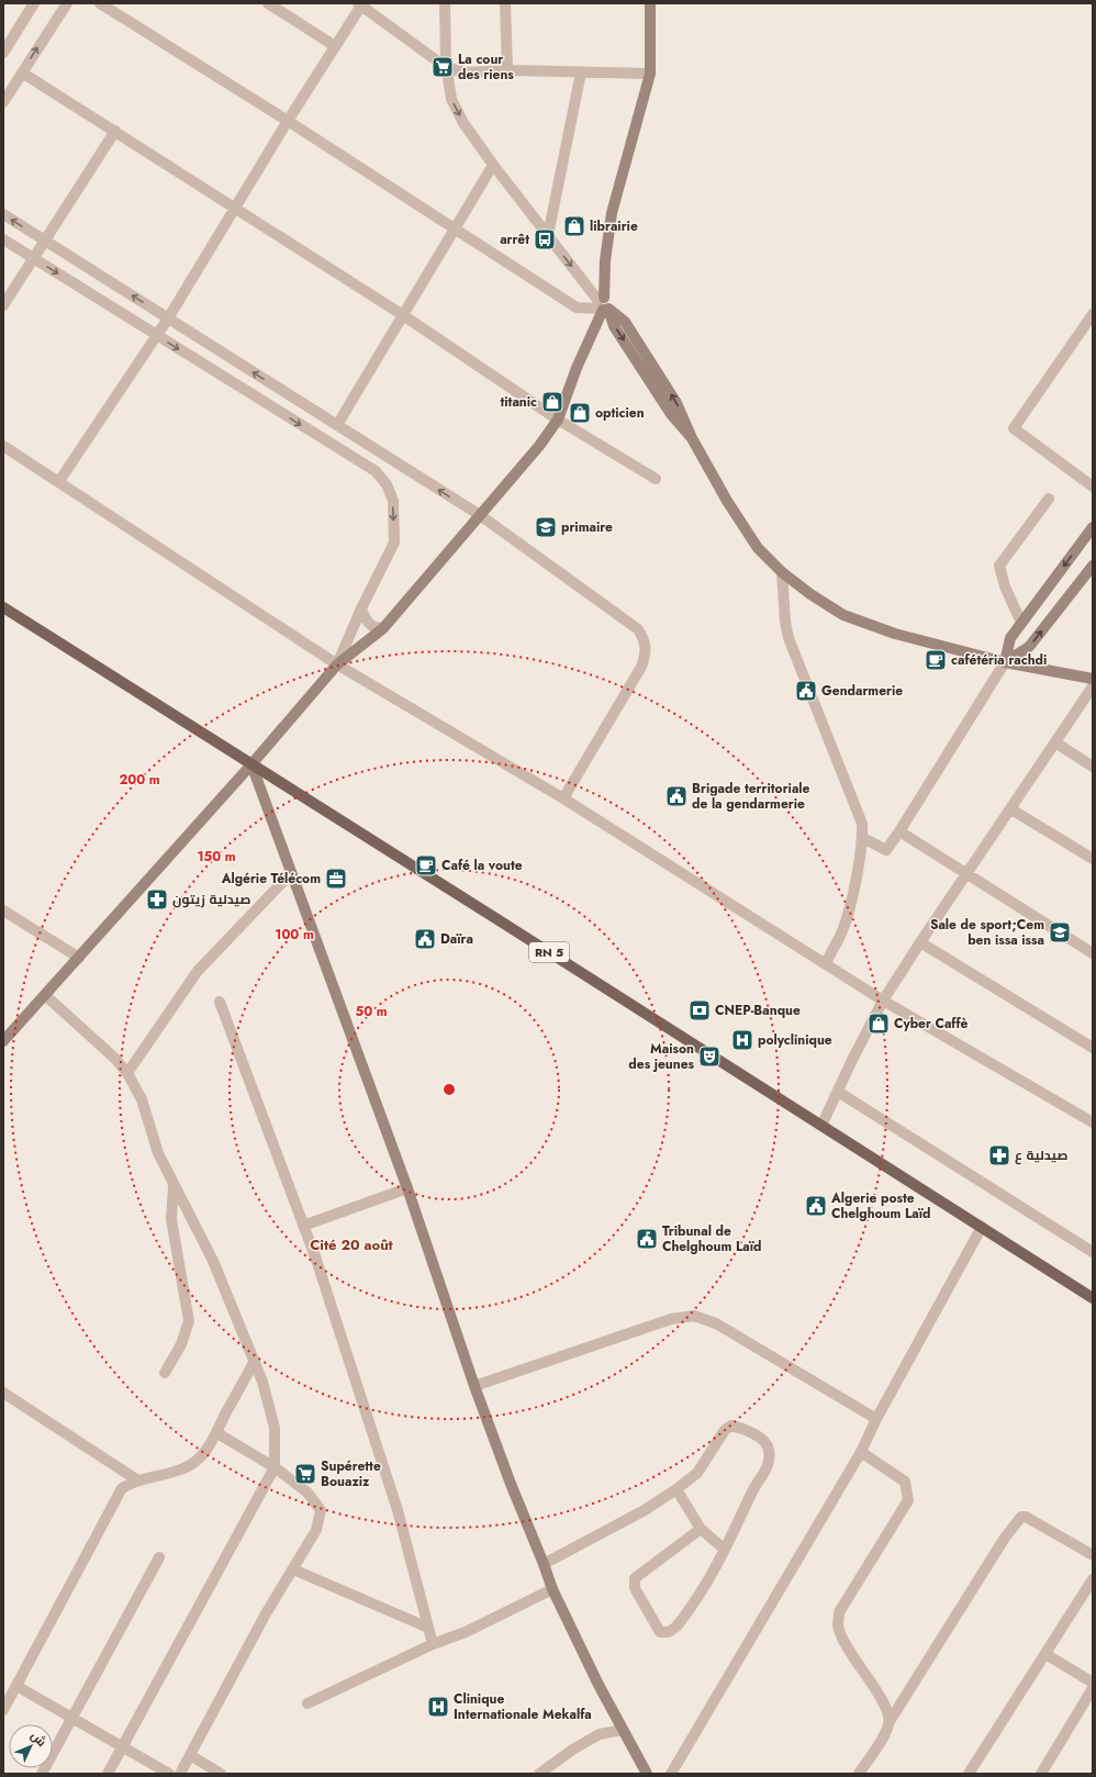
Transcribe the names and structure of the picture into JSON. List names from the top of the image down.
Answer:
{
  "streets": {
    "main road": ["RN 5"]
  },
  "districts": ["Cité 20 août"],
  "places": {
    "supermarket": ["La cour des riens", "Supérette Bouaziz"],
    "shop": [
      "librairie",
      "titanic",
      "opticien",
      "Cyber Caffè"
    ],
    "bus stop": ["arrêt"],
    "school or university": ["primaire", "Sale de sport;Cem ben issa issa"],
    "cafe": ["cafétéria rachdi", "Café la voute"],
    "public building": [
      "Gendarmerie",
      "Brigade territoriale de la gendarmerie",
      "Daïra",
      "Algerie poste Chelghoum Laïd",
      "Tribunal de Chelghoum Laïd"
    ],
    "office": ["Algérie Télécom"],
    "pharmacy": ["صيدلية زيتون", "صيدلية ع"],
    "bank": ["CNEP-Banque"],
    "hospital": ["polyclinique", "Clinique Internationale Mekalfa"],
    "theatre": ["Maison des jeunes"]
  },
  "north": "top right",
  "rings": [
    "200 m",
    "150 m",
    "100 m",
    "50 m"
  ]
}
